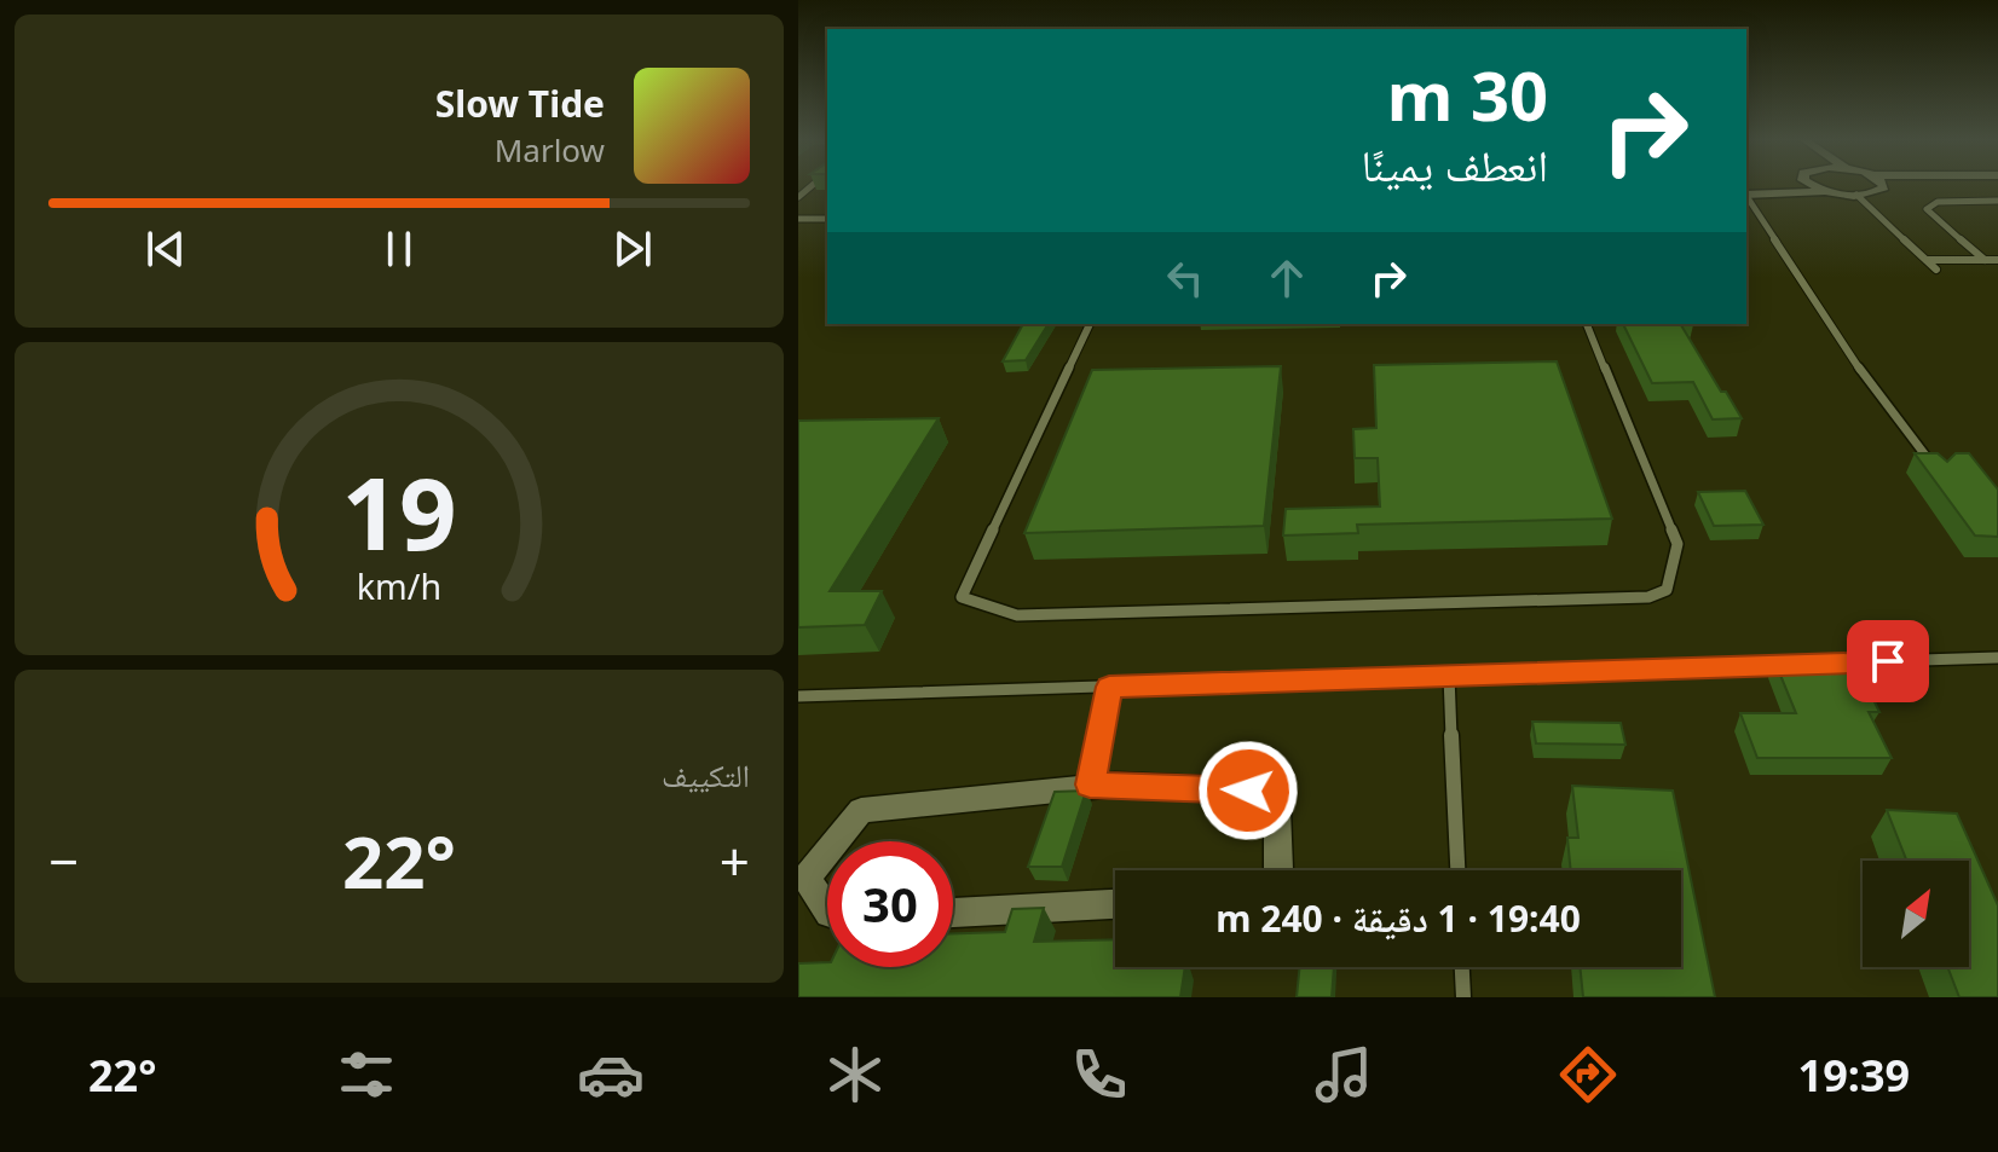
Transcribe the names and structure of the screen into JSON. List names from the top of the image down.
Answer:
{
  "north": "top right",
  "page": {
    "turn": ["30 m", "انعطف يمينًا"],
    "song": ["Slow Tide", "Marlow"],
    "tile": "التكييف",
    "heat": ["−", "22°", "+"],
    "limit": "30",
    "trip": "19:40 · 1 دقيقة · 240 m",
    "tabs": ["19:39", "22°"],
    "gauge": ["19", "km/h"]
  }
}
